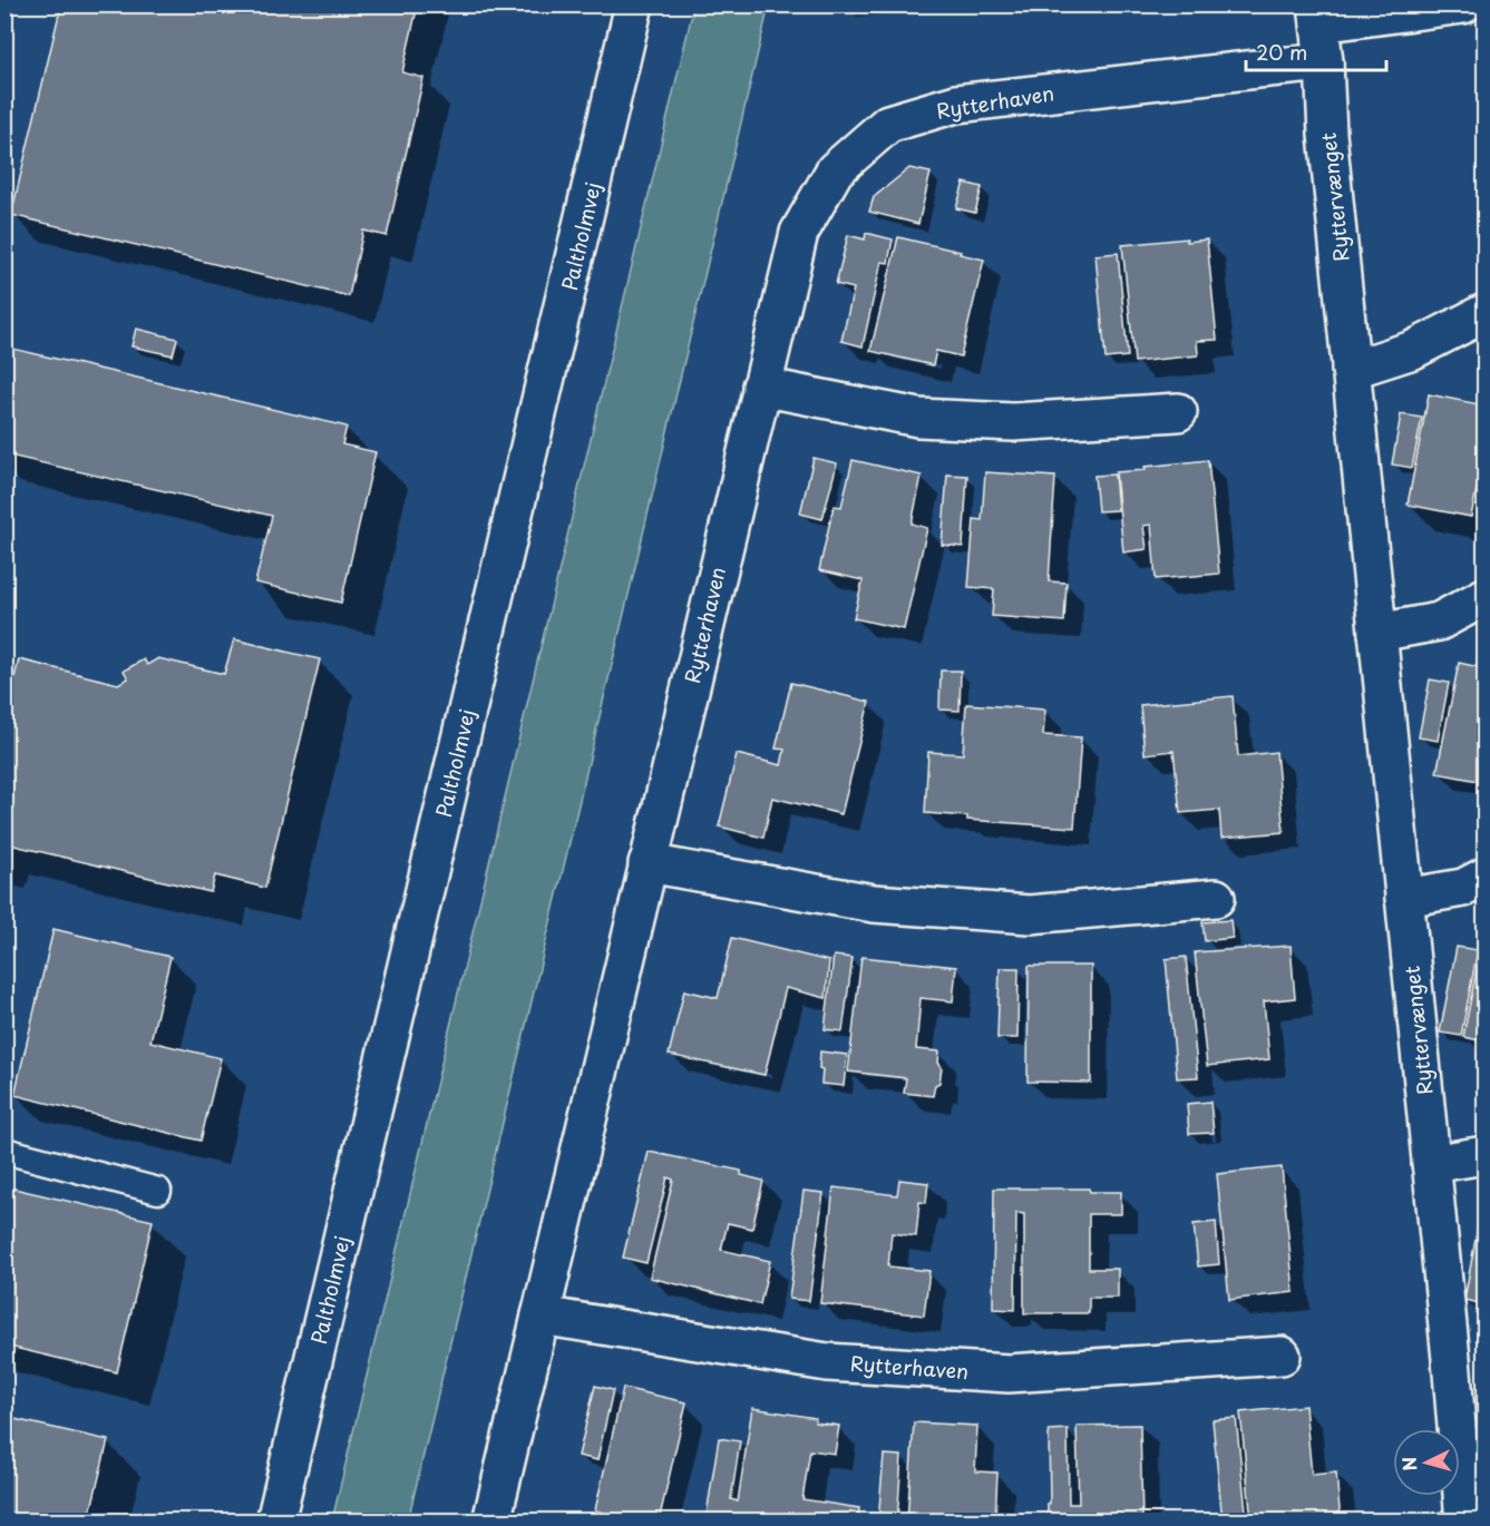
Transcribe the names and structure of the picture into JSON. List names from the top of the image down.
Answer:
{
  "streets": {
    "street": ["Rytterhaven", "Ryttervænget", "Paltholmvej"]
  },
  "crossings": [
    ["Rytterhaven", "Ryttervænget"]
  ],
  "scale_bar": "20 m",
  "north": "left"
}
